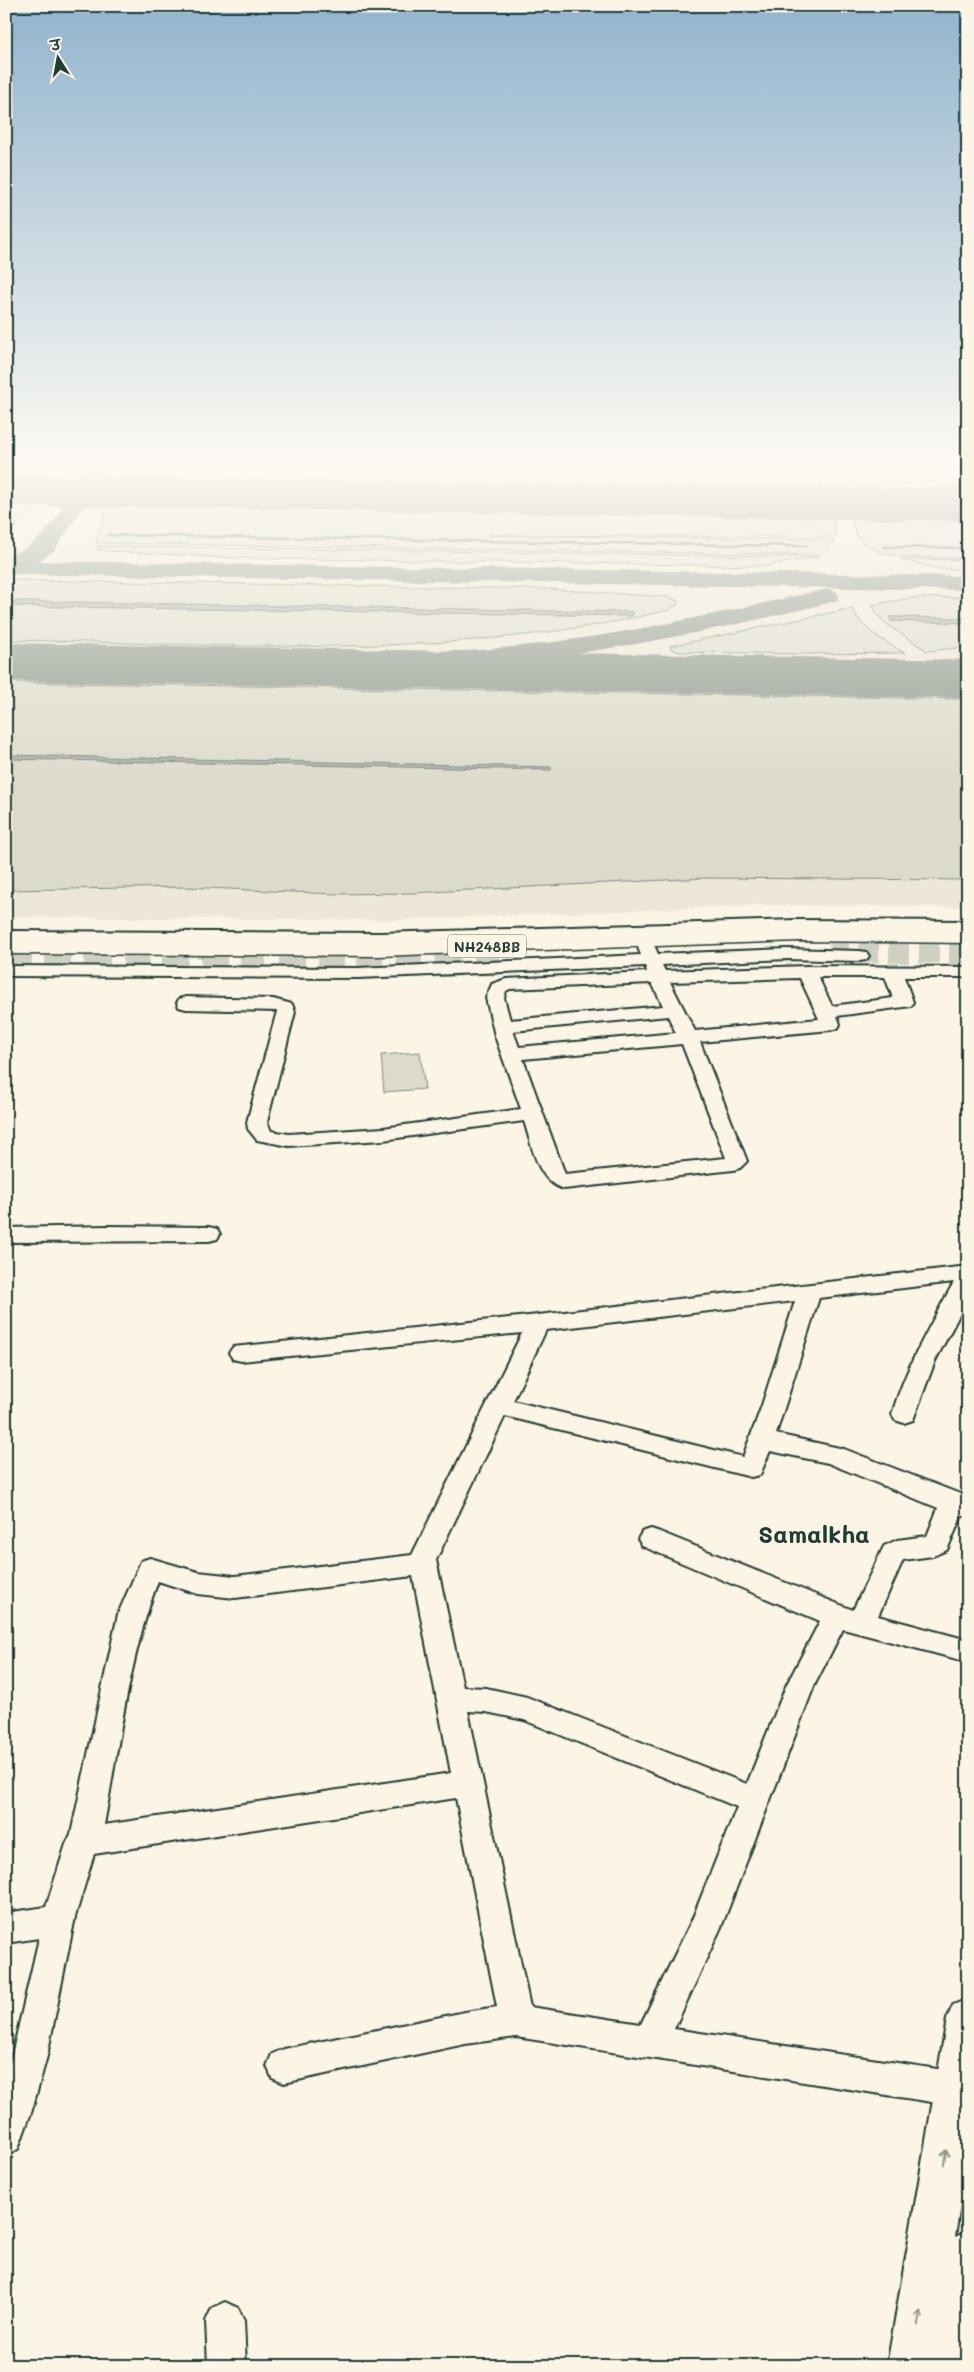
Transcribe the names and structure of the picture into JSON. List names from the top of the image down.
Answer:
{
  "streets": {
    "highway": ["NH248BB"]
  },
  "districts": ["Samalkha"],
  "north": "top"
}
